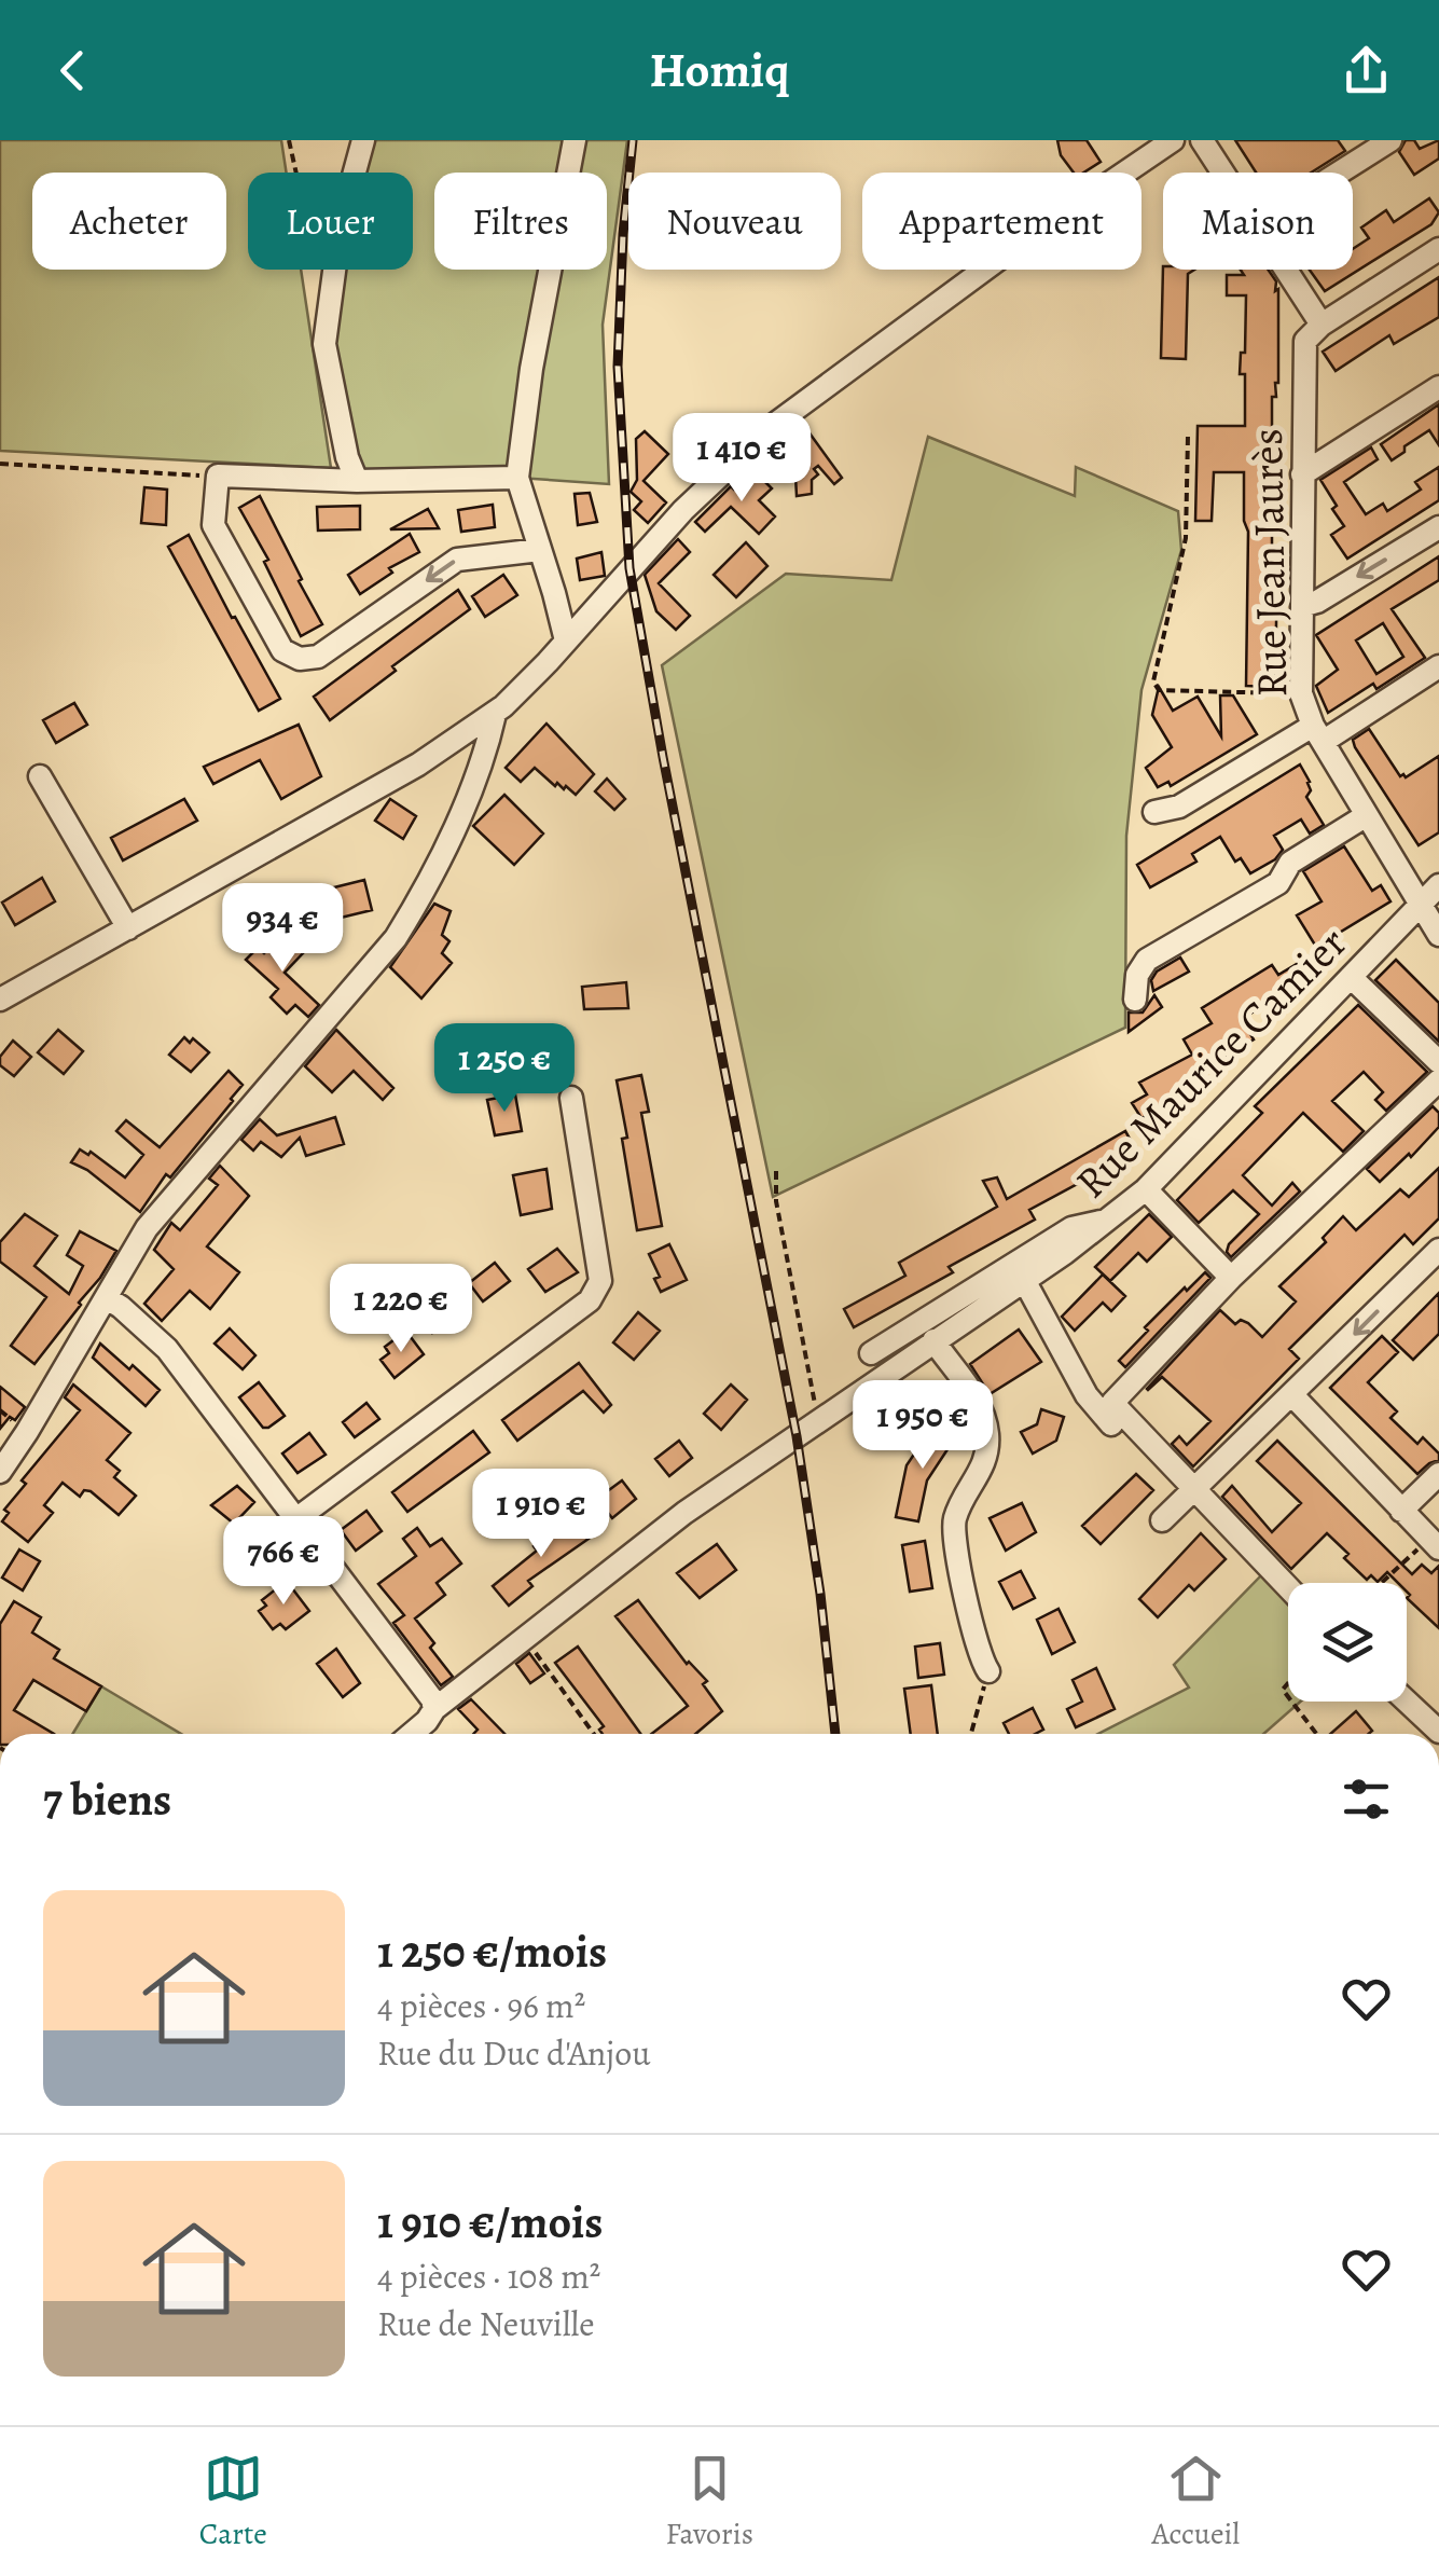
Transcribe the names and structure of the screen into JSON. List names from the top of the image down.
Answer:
{
  "streets": {
    "street": ["Rue Jean Jaurès", "Rue Maurice Camier"]
  },
  "crossings": [
    ["Rue Jean Jaurès", "Rue Maurice Camier"]
  ],
  "page": {
    "header": "Homiq",
    "chip": [
      "Acheter",
      "Louer",
      "Filtres",
      "Nouveau",
      "Appartement",
      "Maison"
    ],
    "price": [
      "1 410 €",
      "934 €",
      "1 250 €",
      "1 220 €",
      "1 950 €",
      "1 910 €",
      "766 €"
    ],
    "heading": "7 biens",
    "list": [
      {
        "name": "1 250 €/mois",
        "note": "4 pièces · 96 m² · Rue du Duc d'Anjou"
      },
      {
        "name": "1 910 €/mois",
        "note": "4 pièces · 108 m² · Rue de Neuville"
      }
    ],
    "tabs": ["Carte", "Favoris", "Accueil"]
  }
}
